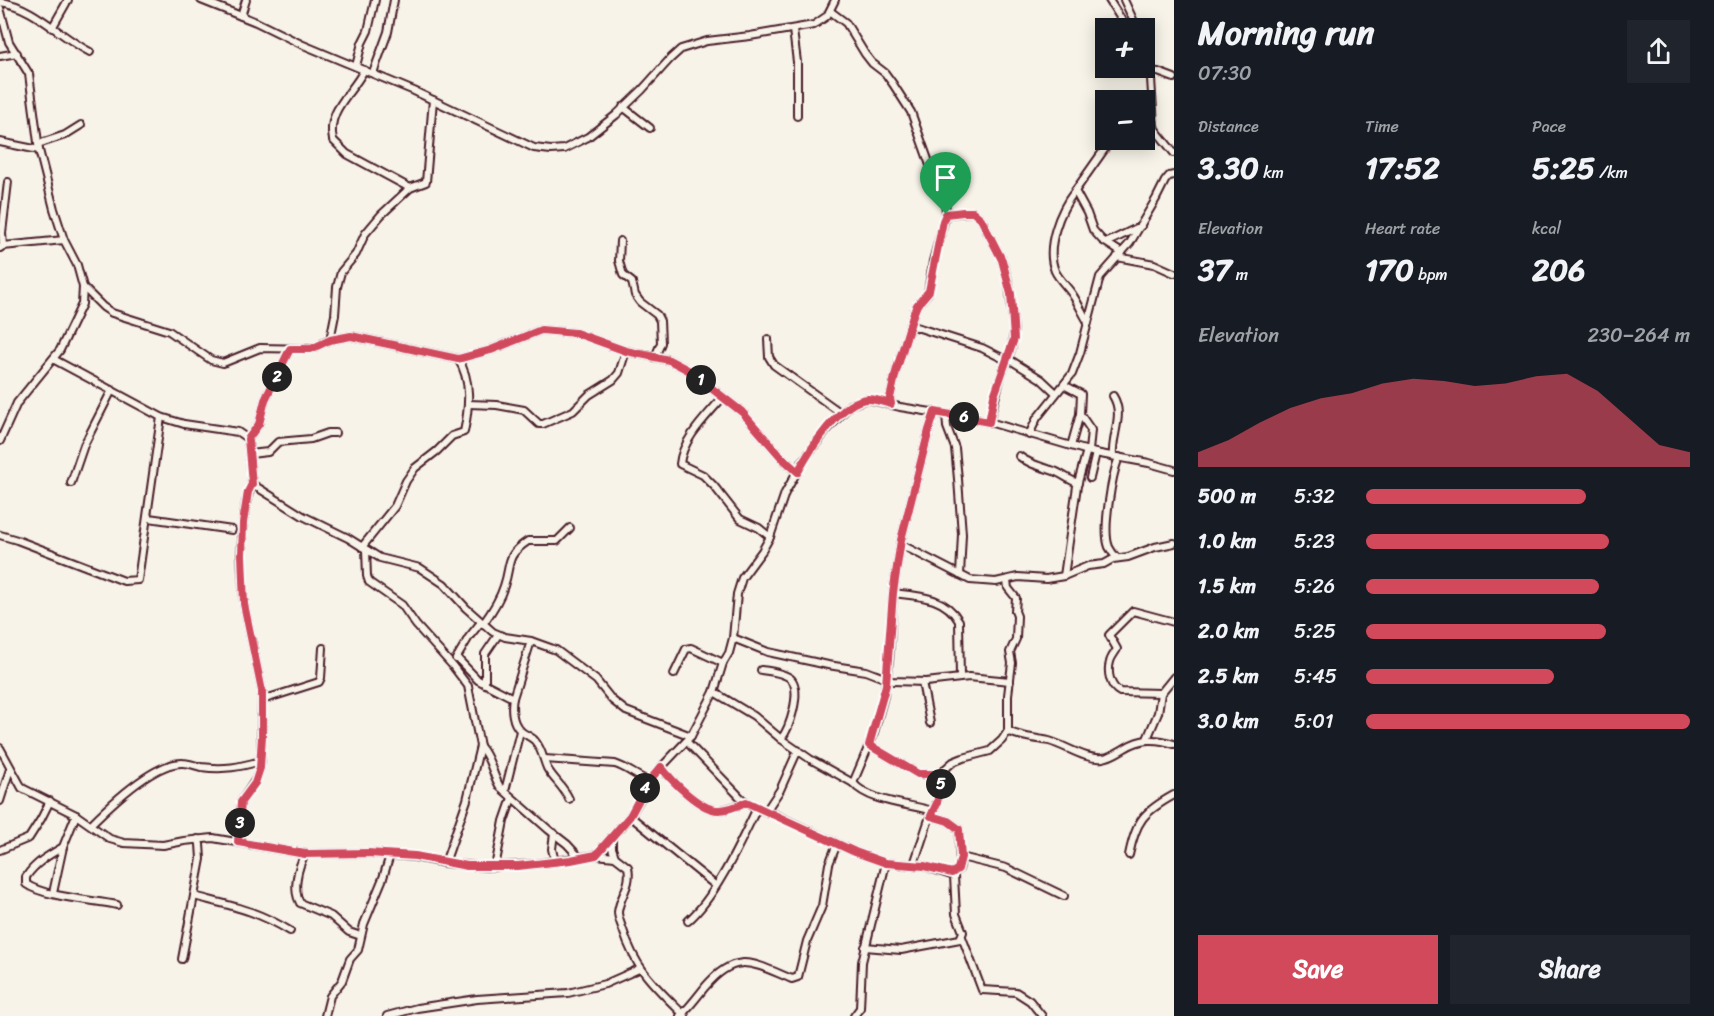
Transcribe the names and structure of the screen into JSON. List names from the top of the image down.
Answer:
{
  "page": {
    "heading": ["Morning run", "07:30"],
    "map_buttons": ["+", "−"],
    "stats": [
      ["Distance", "3.30 km"],
      ["Time", "17:52"],
      ["Pace", "5:25 /km"],
      ["Elevation", "37 m"],
      ["Heart rate", "170 bpm"],
      ["kcal", "206"]
    ],
    "chart": ["Elevation", "230–264 m"],
    "pins": [
      "2",
      "1",
      "6",
      "5",
      "4",
      "3"
    ],
    "list": [
      {
        "name": "500 m",
        "note": "5:32"
      },
      {
        "name": "1.0 km",
        "note": "5:23"
      },
      {
        "name": "1.5 km",
        "note": "5:26"
      },
      {
        "name": "2.0 km",
        "note": "5:25"
      },
      {
        "name": "2.5 km",
        "note": "5:45"
      },
      {
        "name": "3.0 km",
        "note": "5:01"
      }
    ],
    "buttons": ["Save", "Share"]
  }
}
